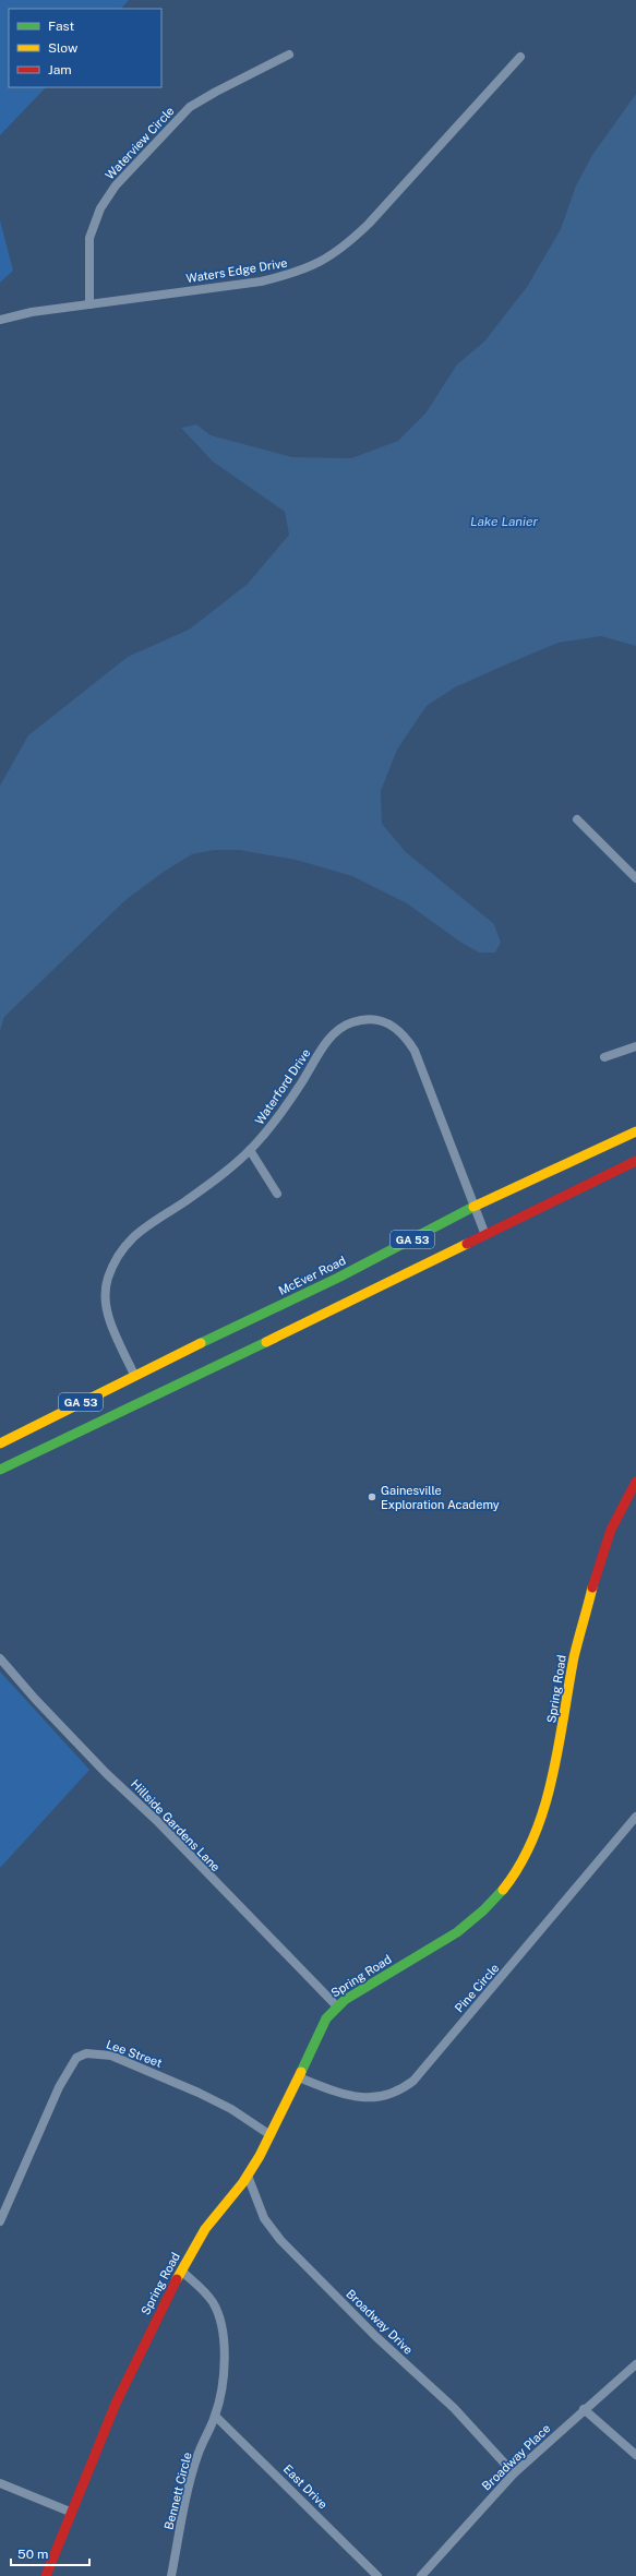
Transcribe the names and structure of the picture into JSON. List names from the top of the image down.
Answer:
{
  "streets": {
    "main road": ["GA 53", "McEver Road", "Spring Road"],
    "street": [
      "Waterview Circle",
      "Waters Edge Drive",
      "Waterford Drive",
      "Hillside Gardens Lane",
      "Pine Circle",
      "Lee Street",
      "Broadway Drive",
      "Broadway Place",
      "East Drive",
      "Bennett Circle"
    ]
  },
  "crossings": [
    ["Waterview Circle", "Waters Edge Drive"],
    ["Waterford Drive", "GA 53"],
    ["Waterford Drive", "McEver Road"],
    ["Spring Road", "Hillside Gardens Lane"],
    ["Spring Road", "Pine Circle"],
    ["Spring Road", "Lee Street"],
    ["Spring Road", "Broadway Drive"],
    ["Spring Road", "Bennett Circle"],
    ["Broadway Drive", "Broadway Place"],
    ["East Drive", "Bennett Circle"]
  ],
  "water": ["Lake Lanier"],
  "places": ["Gainesville Exploration Academy"],
  "legend": ["Fast", "Slow", "Jam"],
  "scale_bar": "50 m"
}
